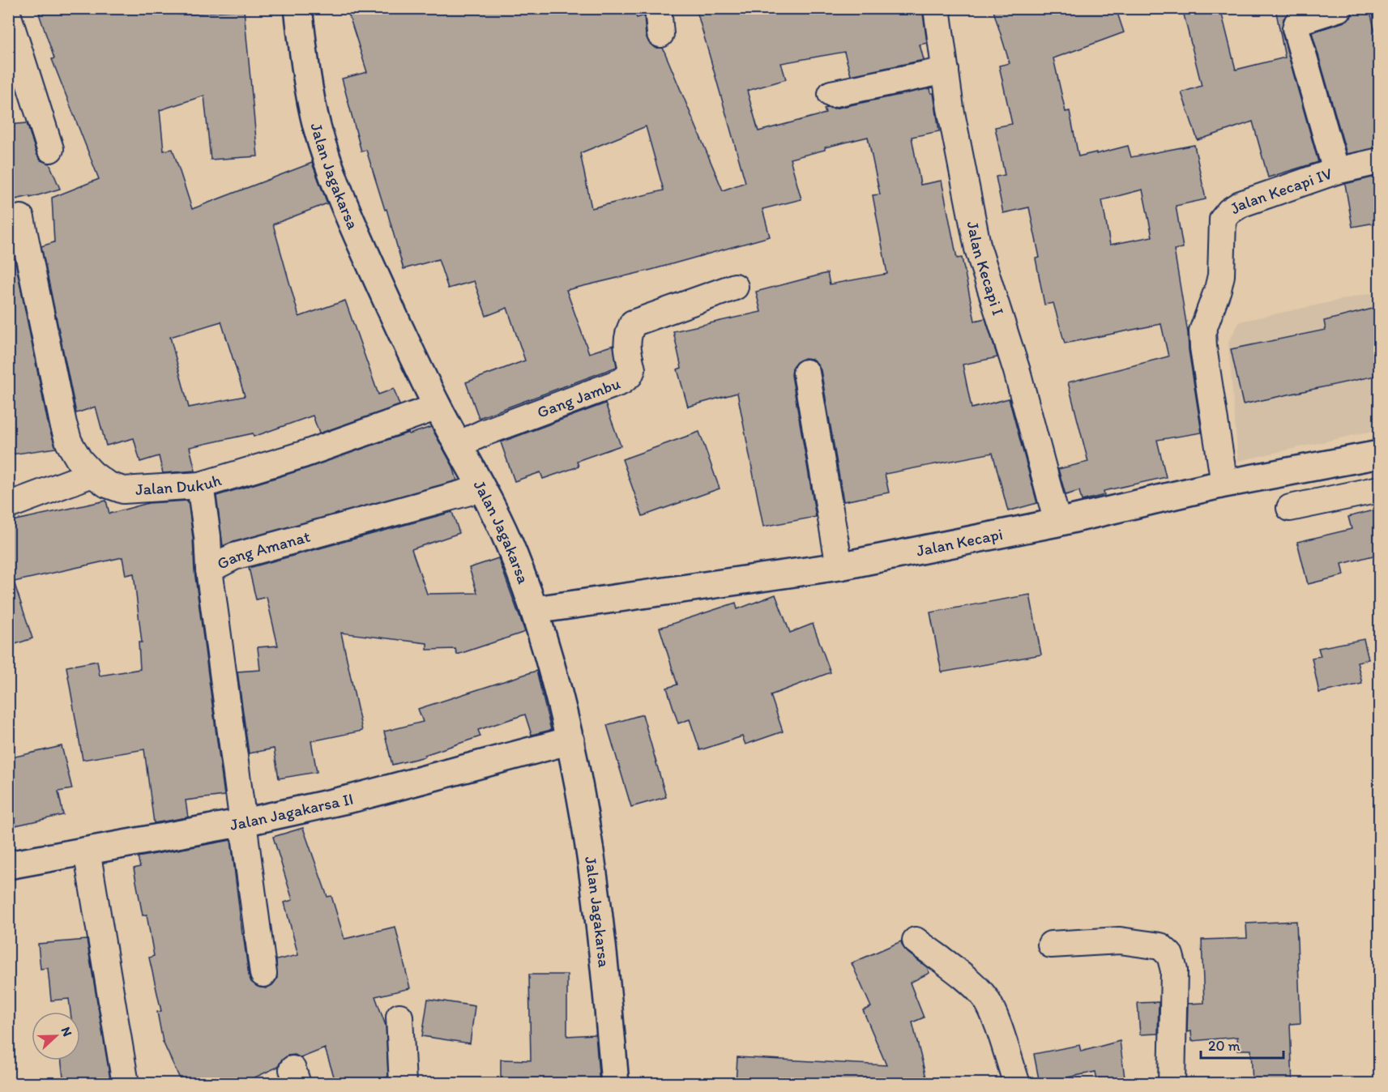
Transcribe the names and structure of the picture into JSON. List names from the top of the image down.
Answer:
{
  "streets": {
    "street": [
      "Jalan Jagakarsa",
      "Jalan Kecapi IV",
      "Jalan Kecapi I",
      "Gang Jambu",
      "Jalan Dukuh",
      "Jalan Kecapi",
      "Gang Amanat",
      "Jalan Jagakarsa II"
    ]
  },
  "crossings": [
    ["Jalan Jagakarsa", "Gang Jambu"],
    ["Jalan Jagakarsa", "Jalan Dukuh"],
    ["Jalan Jagakarsa", "Jalan Kecapi"],
    ["Jalan Jagakarsa", "Gang Amanat"],
    ["Jalan Jagakarsa", "Jalan Jagakarsa II"],
    ["Jalan Kecapi IV", "Jalan Kecapi"],
    ["Jalan Kecapi I", "Jalan Kecapi"],
    ["Gang Amanat", "Jalan Jagakarsa II"]
  ],
  "scale_bar": "20 m",
  "north": "right"
}
